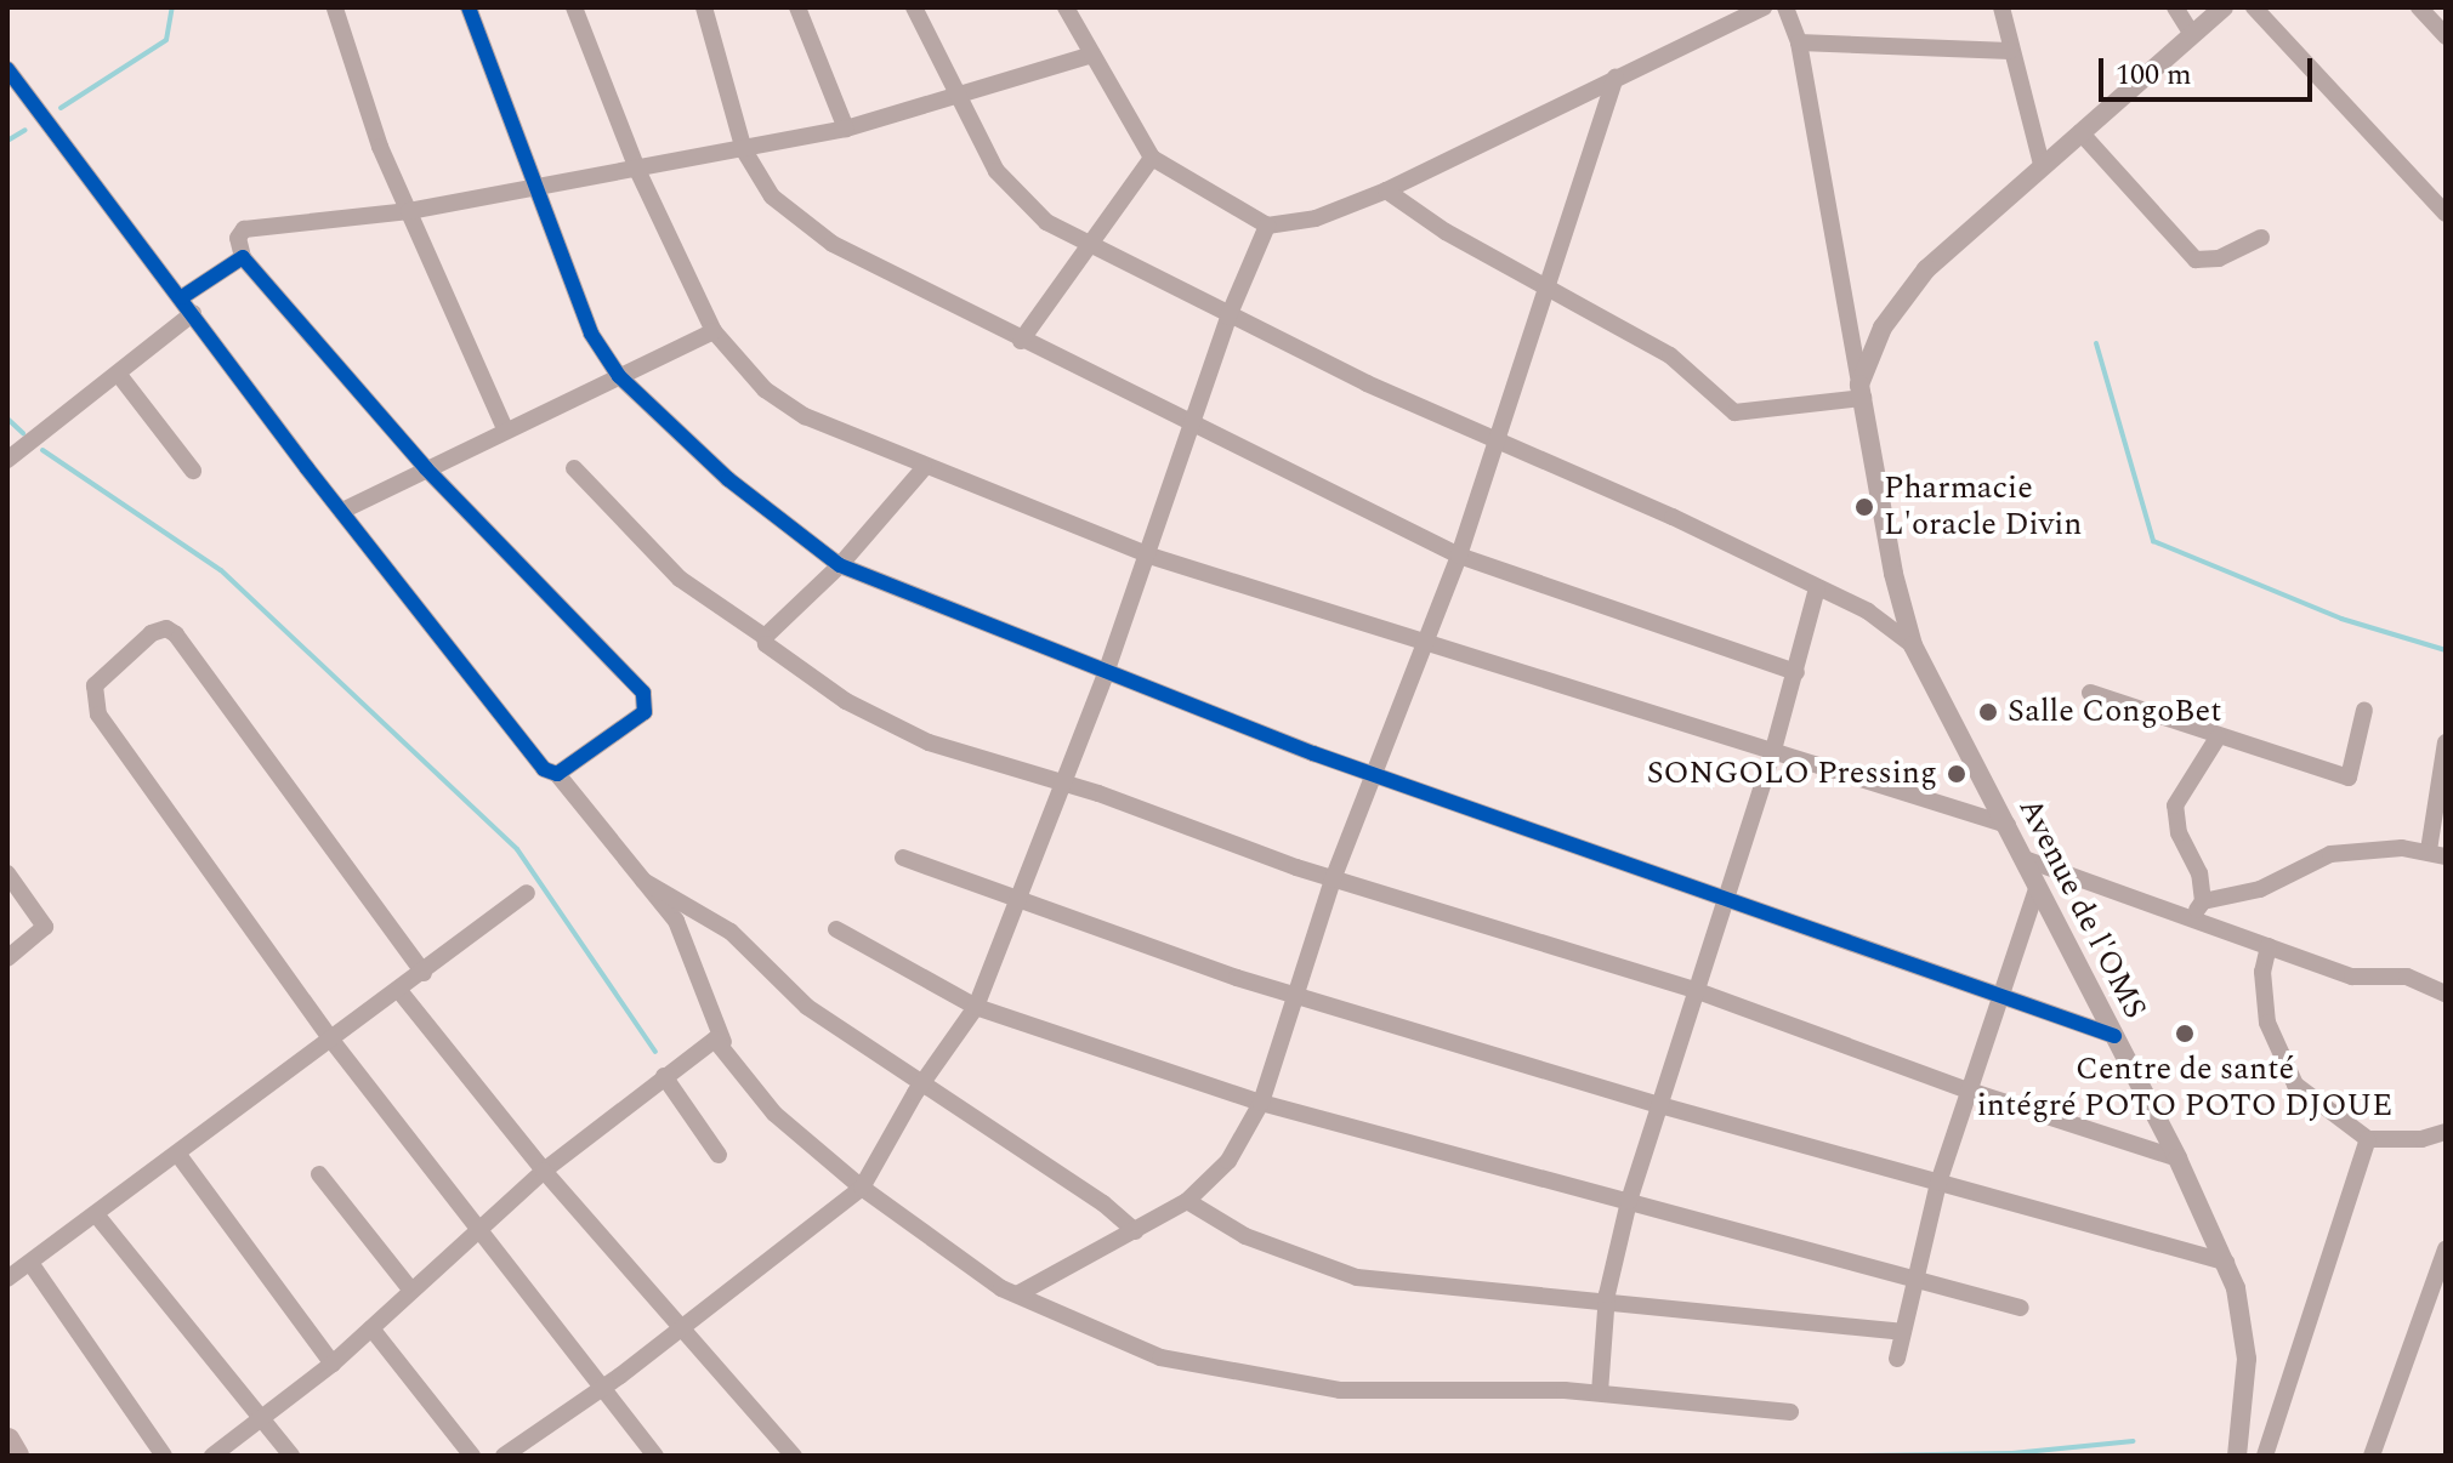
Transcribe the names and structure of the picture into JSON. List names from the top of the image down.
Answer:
{
  "streets": {
    "street": ["Avenue de l'OMS"]
  },
  "places": [
    "Pharmacie L'oracle Divin",
    "Salle CongoBet",
    "SONGOLO Pressing",
    "Centre de santé intégré POTO POTO DJOUE"
  ],
  "scale_bar": "100 m"
}
